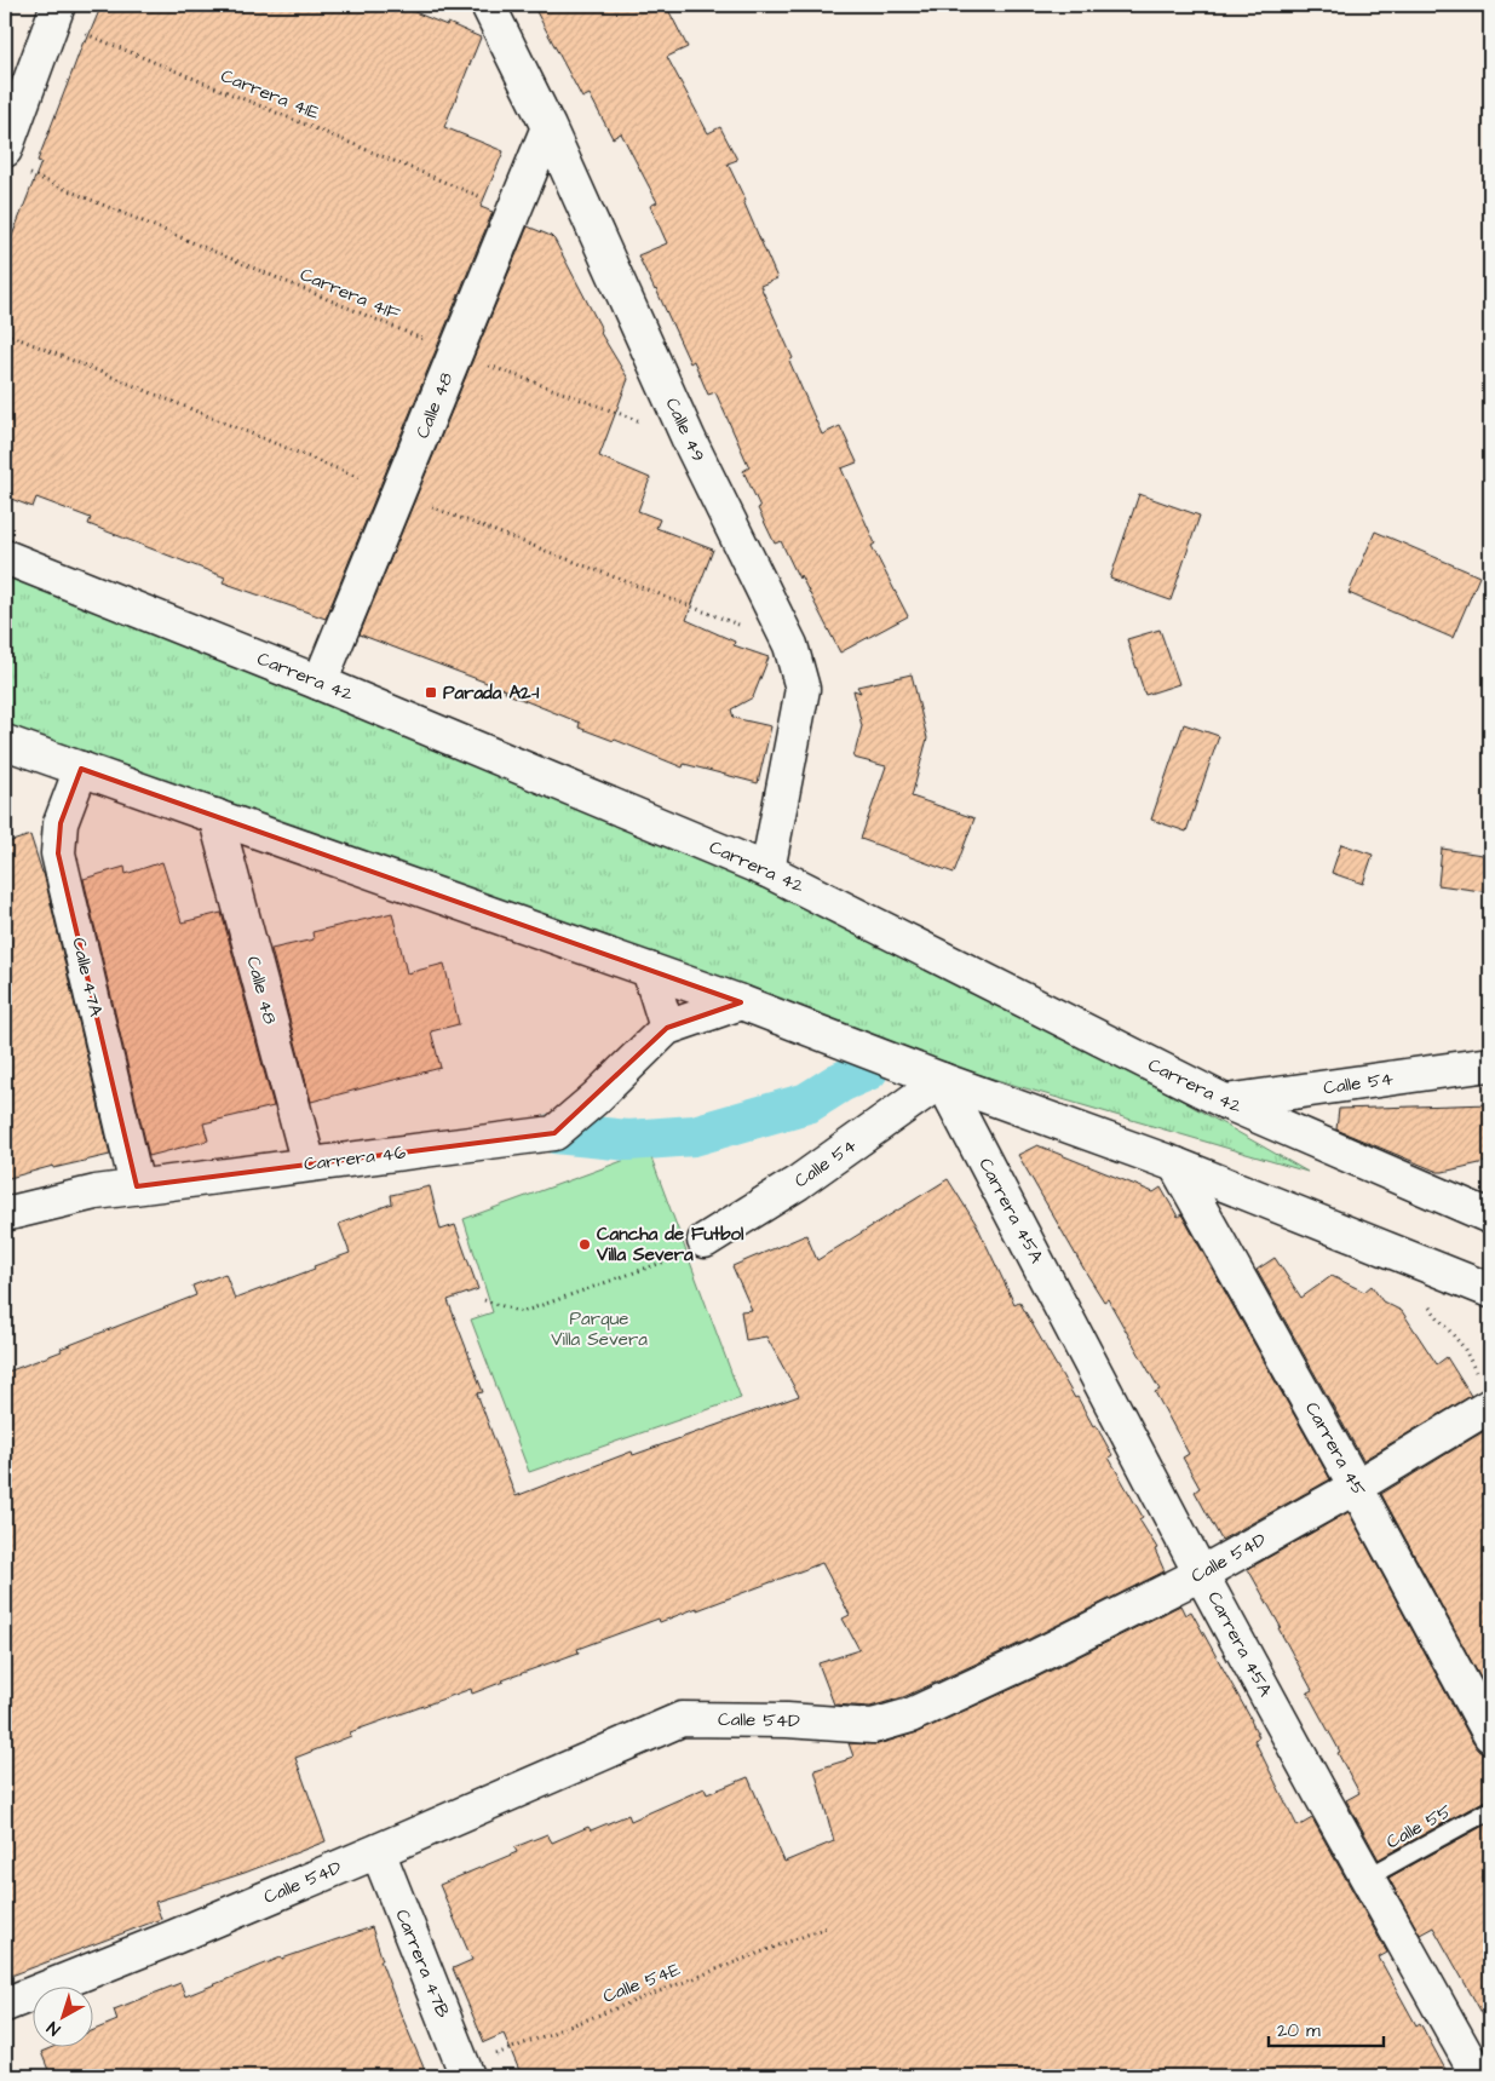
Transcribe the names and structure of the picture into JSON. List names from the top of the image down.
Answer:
{
  "streets": {
    "street": [
      "Calle 48",
      "Calle 49",
      "Carrera 42",
      "Calle 47A",
      "Calle 54",
      "Carrera 46",
      "Carrera 45A",
      "Carrera 45",
      "Calle 54D",
      "Carrera 47B"
    ],
    "lane": ["Calle 55"],
    "path": ["Carrera 41E", "Carrera 41F", "Calle 54E"]
  },
  "crossings": [
    ["Carrera 41E", "Calle 48"],
    ["Carrera 41F", "Calle 48"],
    ["Carrera 41F", "Calle 49"],
    ["Calle 48", "Calle 49"],
    ["Calle 48", "Carrera 42"],
    ["Calle 48", "Carrera 46"],
    ["Calle 49", "Carrera 42"],
    ["Carrera 42", "Calle 54"],
    ["Calle 47A", "Carrera 46"],
    ["Calle 54", "Carrera 45A"],
    ["Carrera 45A", "Calle 54D"],
    ["Carrera 45A", "Calle 55"],
    ["Carrera 45", "Calle 54D"],
    ["Calle 54D", "Carrera 47B"],
    ["Carrera 47B", "Calle 54E"]
  ],
  "parks": ["Parque Villa Severa"],
  "places": {
    "transit": ["Parada A2-1"],
    "other": ["Cancha de Futbol Villa Severa"]
  },
  "scale_bar": "20 m",
  "north": "bottom left"
}
